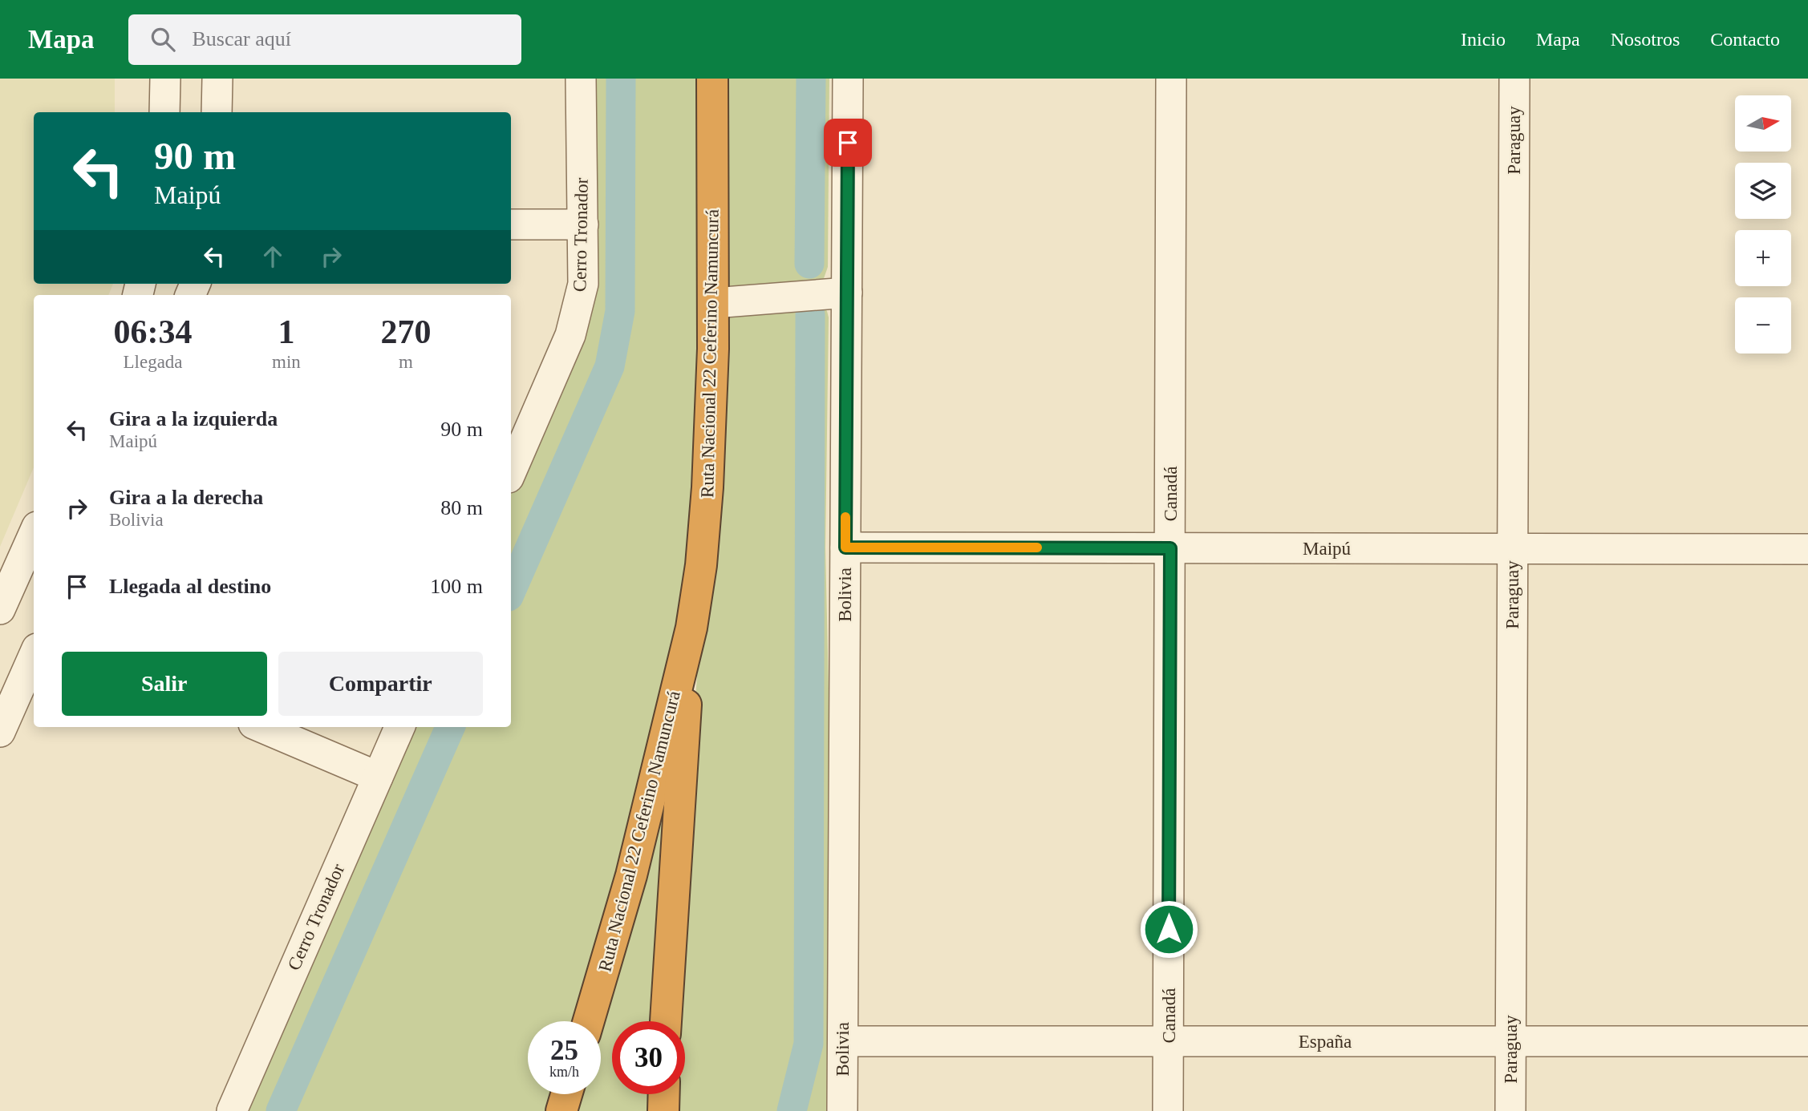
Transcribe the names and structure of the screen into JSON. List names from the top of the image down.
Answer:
{
  "streets": {
    "highway": ["Ruta Nacional 22 Ceferino Namuncurá"],
    "street": [
      "Paraguay",
      "Cerro Tronador",
      "Canadá",
      "Maipú",
      "Bolivia",
      "España"
    ]
  },
  "crossings": [
    ["Paraguay", "Maipú"],
    ["Paraguay", "España"],
    ["Canadá", "Maipú"],
    ["Canadá", "España"],
    ["Maipú", "Bolivia"],
    ["Bolivia", "España"]
  ],
  "north": "right",
  "page": {
    "header": "Mapa",
    "search": "Buscar aquí",
    "nav": [
      "Inicio",
      "Mapa",
      "Nosotros",
      "Contacto"
    ],
    "map_buttons": ["+", "−"],
    "turn": ["90 m", "Maipú"],
    "eta": [
      "06:34",
      "Llegada",
      "1",
      "min",
      "270",
      "m"
    ],
    "list": [
      {
        "name": "Gira a la izquierda",
        "note": "Maipú",
        "value": "90 m"
      },
      {
        "name": "Gira a la derecha",
        "note": "Bolivia",
        "value": "80 m"
      },
      {
        "name": "Llegada al destino",
        "value": "100 m"
      }
    ],
    "buttons": ["Salir", "Compartir"],
    "speed": "25 km/h",
    "limit": "30"
  }
}
